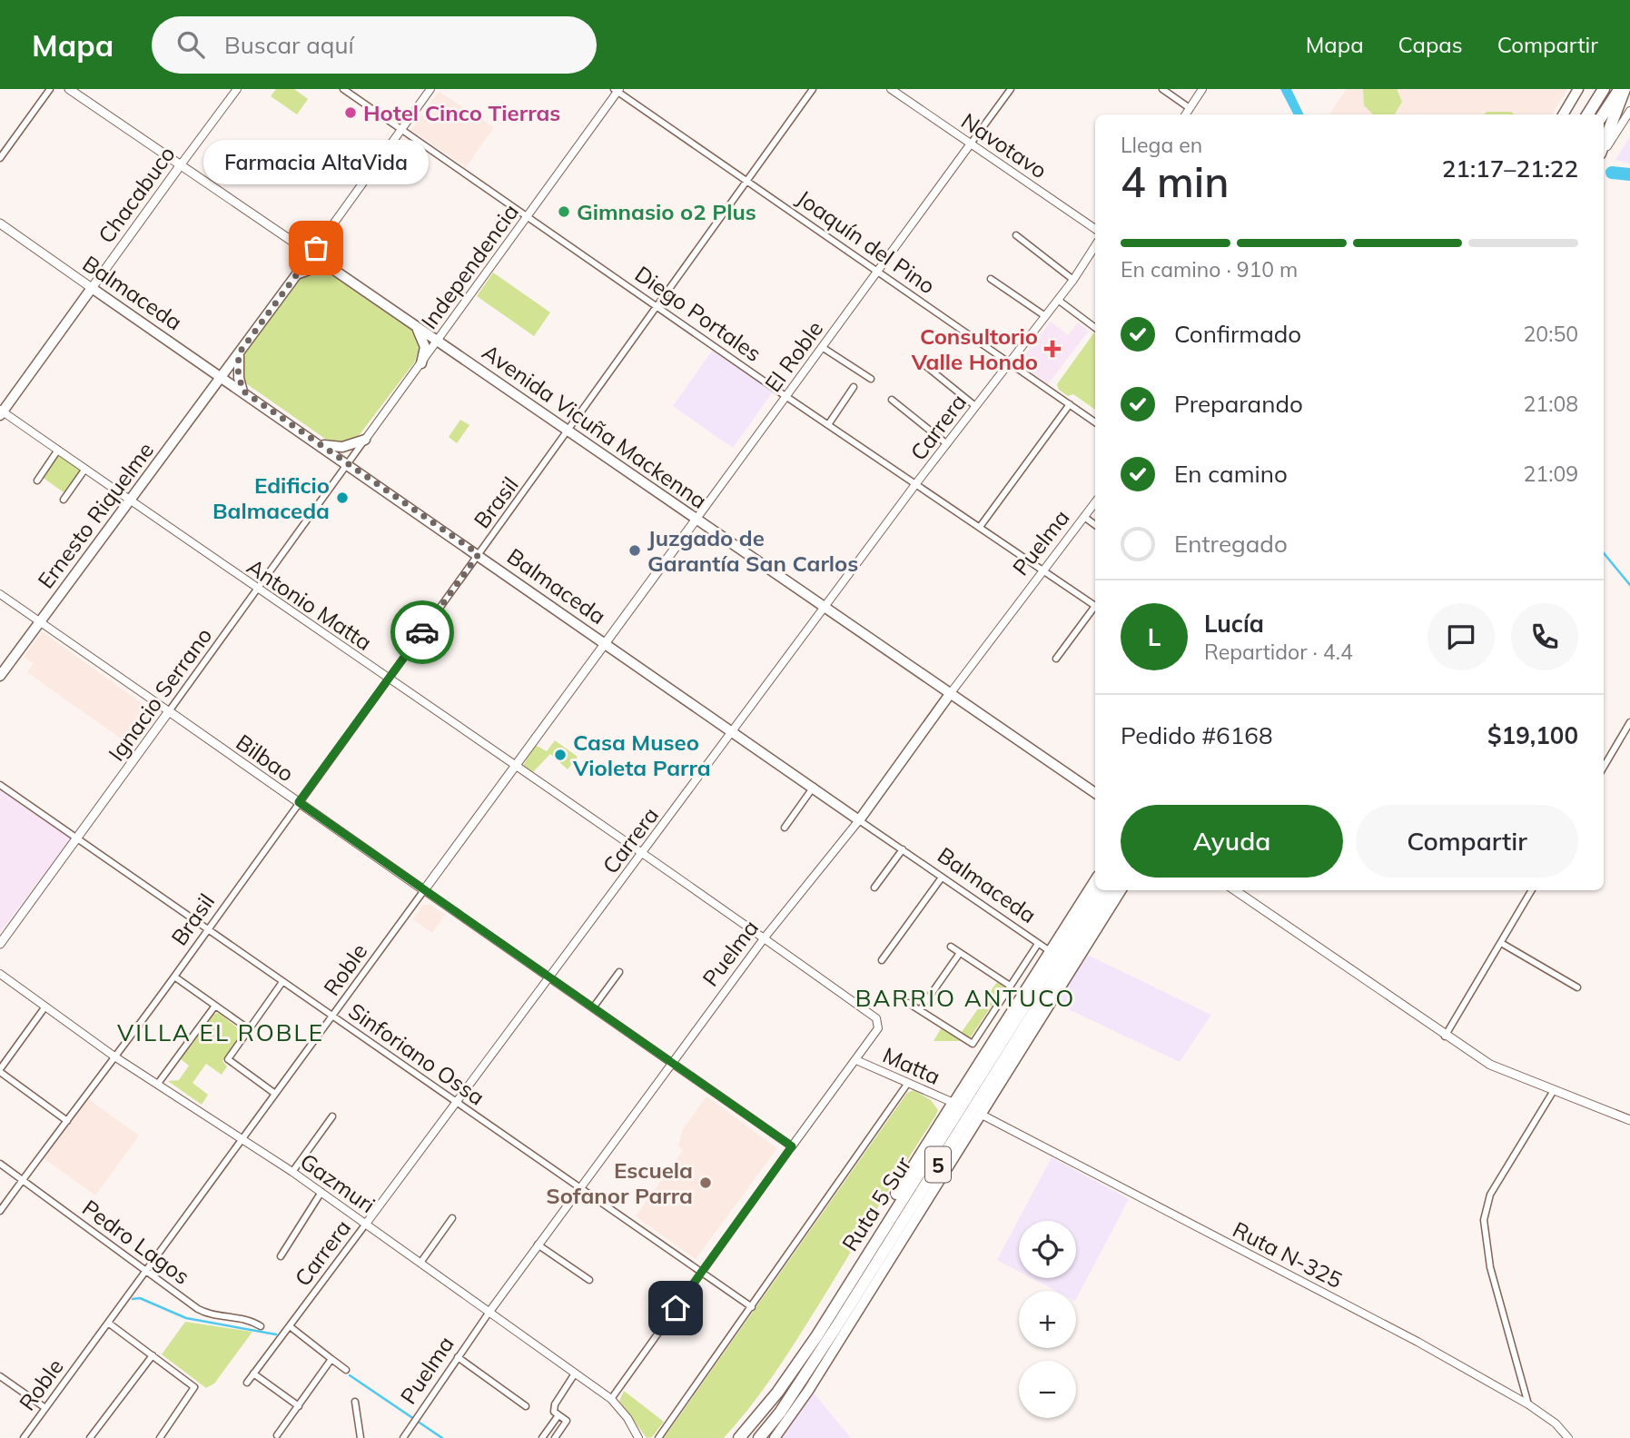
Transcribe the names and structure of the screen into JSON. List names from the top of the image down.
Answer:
{
  "streets": {
    "highway": ["5", "Ruta 5 Sur"],
    "main road": [
      "Chacabuco",
      "Balmaceda",
      "El Roble",
      "Avenida Vicuña Mackenna",
      "Ernesto Riquelme",
      "Puelma",
      "Ignacio Serrano",
      "Bilbao",
      "Roble"
    ],
    "street": [
      "Navotavo",
      "Joaquín del Pino",
      "Independencia",
      "Diego Portales",
      "Carrera",
      "Brasil",
      "Antonio Matta",
      "Sinforiano Ossa",
      "Matta",
      "Gazmuri",
      "Pedro Lagos",
      "Ruta N-325"
    ]
  },
  "crossings": [
    ["Navotavo", "El Roble"],
    ["Chacabuco", "Balmaceda"],
    ["Chacabuco", "Avenida Vicuña Mackenna"],
    ["Chacabuco", "Antonio Matta"],
    ["Joaquín del Pino", "Independencia"],
    ["Joaquín del Pino", "El Roble"],
    ["Joaquín del Pino", "Carrera"],
    ["Joaquín del Pino", "Brasil"],
    ["Independencia", "Balmaceda"],
    ["Independencia", "Diego Portales"],
    ["Independencia", "Avenida Vicuña Mackenna"],
    ["Independencia", "Ernesto Riquelme"],
    ["Independencia", "Ignacio Serrano"],
    ["Balmaceda", "El Roble"],
    ["Balmaceda", "Avenida Vicuña Mackenna"],
    ["Balmaceda", "Carrera"],
    ["Balmaceda", "Brasil"],
    ["Balmaceda", "Ernesto Riquelme"],
    ["Balmaceda", "Puelma"],
    ["Balmaceda", "Ignacio Serrano"],
    ["Balmaceda", "Roble"],
    ["Diego Portales", "El Roble"],
    ["Diego Portales", "Carrera"],
    ["Diego Portales", "Brasil"],
    ["Diego Portales", "Puelma"],
    ["El Roble", "Avenida Vicuña Mackenna"],
    ["El Roble", "Roble"],
    ["Avenida Vicuña Mackenna", "Carrera"],
    ["Avenida Vicuña Mackenna", "Brasil"],
    ["Avenida Vicuña Mackenna", "Ernesto Riquelme"],
    ["Avenida Vicuña Mackenna", "Puelma"],
    ["Carrera", "Antonio Matta"],
    ["Carrera", "Bilbao"],
    ["Carrera", "Sinforiano Ossa"],
    ["Carrera", "Gazmuri"],
    ["Brasil", "Antonio Matta"],
    ["Brasil", "Bilbao"],
    ["Brasil", "Sinforiano Ossa"],
    ["Brasil", "Gazmuri"],
    ["Brasil", "Pedro Lagos"],
    ["Ernesto Riquelme", "Antonio Matta"],
    ["Ernesto Riquelme", "Bilbao"],
    ["Puelma", "Antonio Matta"],
    ["Puelma", "Bilbao"],
    ["Puelma", "Sinforiano Ossa"],
    ["Puelma", "Gazmuri"],
    ["Antonio Matta", "Ignacio Serrano"],
    ["Antonio Matta", "Roble"],
    ["Antonio Matta", "Matta"],
    ["Ignacio Serrano", "Bilbao"],
    ["Ignacio Serrano", "Sinforiano Ossa"],
    ["Bilbao", "Roble"],
    ["Roble", "Sinforiano Ossa"],
    ["Roble", "Gazmuri"],
    ["Roble", "Pedro Lagos"]
  ],
  "districts": ["BARRIO ANTUCO", "VILLA EL ROBLE"],
  "places": {
    "other": [
      "Hotel Cinco Tierras",
      "Gimnasio o2 Plus",
      "Farmacia AltaVida",
      "Edificio Balmaceda",
      "Juzgado de Garantía San Carlos",
      "Casa Museo Violeta Parra",
      "Escuela Sofanor Parra"
    ],
    "health": ["Consultorio Valle Hondo"]
  },
  "page": {
    "header": "Mapa",
    "search": "Buscar aquí",
    "nav": ["Mapa", "Capas", "Compartir"],
    "heading": ["4 min", "Llega en", "21:17–21:22"],
    "panel": [
      "Lucía",
      "Repartidor · 4.4",
      "Pedido #6168",
      "$19,100"
    ],
    "bubble": "Farmacia AltaVida",
    "bar": "En camino · 910 m",
    "list": [
      ["Confirmado", "20:50"],
      ["Preparando", "21:08"],
      ["En camino", "21:09"],
      "Entregado"
    ],
    "round": "L",
    "buttons": ["Ayuda", "Compartir"],
    "map_buttons": ["+", "−"]
  }
}
